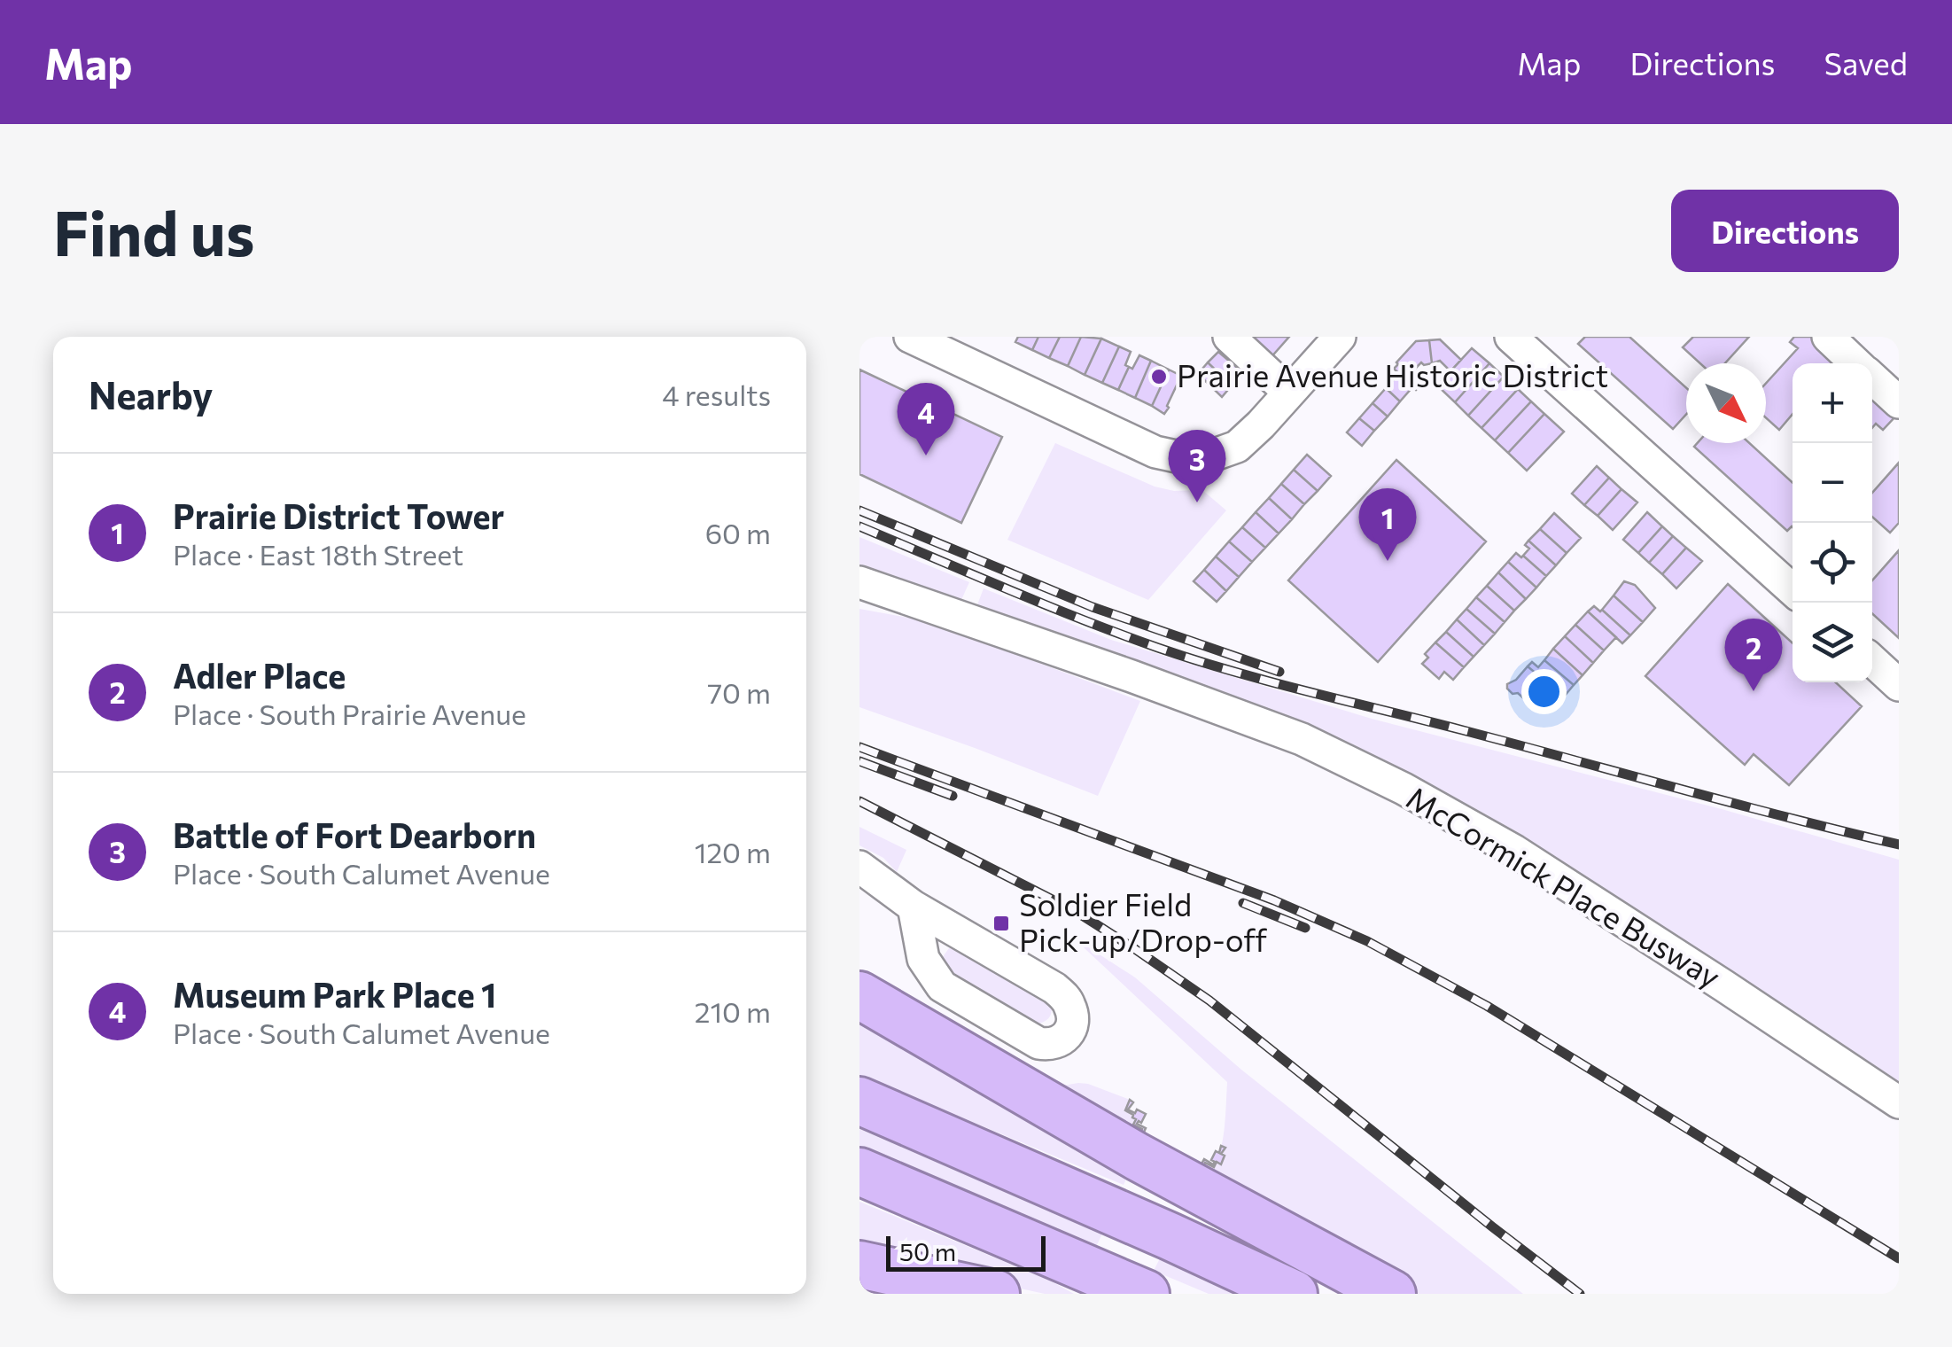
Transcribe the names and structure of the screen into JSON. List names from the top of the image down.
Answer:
{
  "streets": {
    "street": ["McCormick Place Busway"]
  },
  "places": {
    "other": ["Prairie Avenue Historic District"],
    "transit": ["Soldier Field Pick-up/Drop-off"]
  },
  "scale_bar": "50 m",
  "north": "bottom right",
  "page": {
    "header": "Map",
    "nav": ["Map", "Directions", "Saved"],
    "buttons": "Directions",
    "title": "Find us",
    "heading": ["Nearby", "4 results"],
    "map_buttons": ["+", "−"],
    "pins": [
      "4",
      "3",
      "1",
      "2"
    ],
    "list": [
      {
        "mark": "1",
        "name": "Prairie District Tower",
        "note": "Place · East 18th Street",
        "value": "60 m"
      },
      {
        "mark": "2",
        "name": "Adler Place",
        "note": "Place · South Prairie Avenue",
        "value": "70 m"
      },
      {
        "mark": "3",
        "name": "Battle of Fort Dearborn",
        "note": "Place · South Calumet Avenue",
        "value": "120 m"
      },
      {
        "mark": "4",
        "name": "Museum Park Place 1",
        "note": "Place · South Calumet Avenue",
        "value": "210 m"
      }
    ],
    "scale": "50 m"
  }
}
